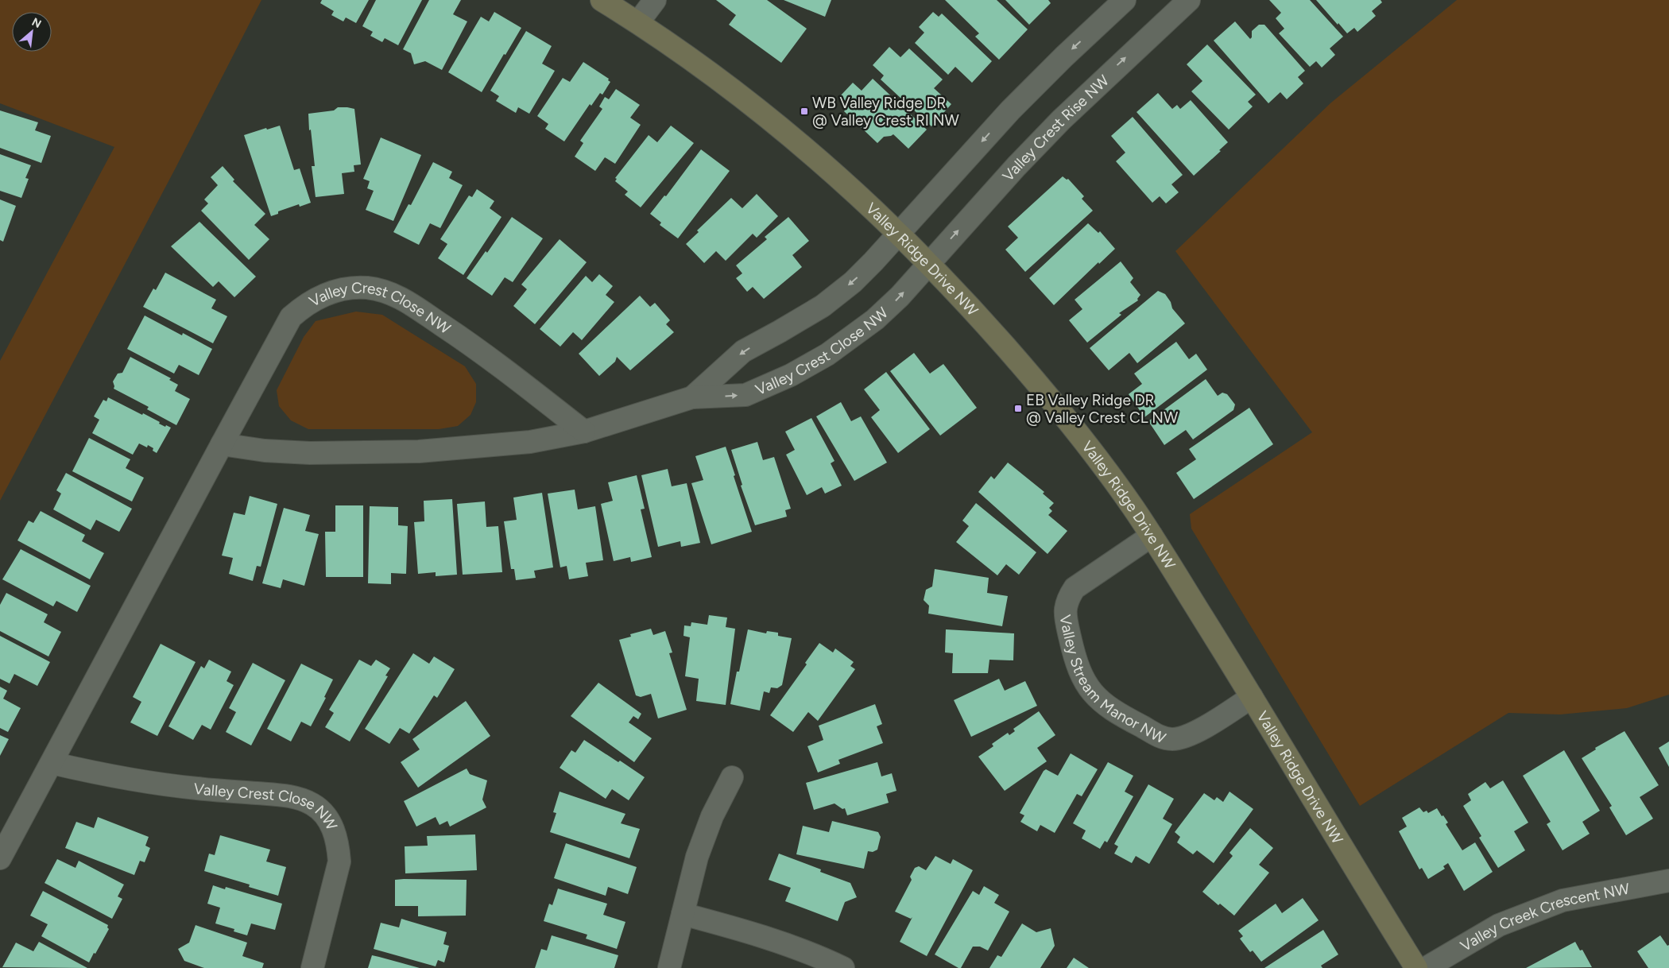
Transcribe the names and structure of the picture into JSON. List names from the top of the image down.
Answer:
{
  "streets": {
    "street": [
      "Valley Crest Rise NW",
      "Valley Ridge Drive NW",
      "Valley Crest Close NW",
      "Valley Stream Manor NW",
      "Valley Creek Crescent NW"
    ]
  },
  "crossings": [
    ["Valley Crest Rise NW", "Valley Ridge Drive NW"],
    ["Valley Crest Rise NW", "Valley Crest Close NW"],
    ["Valley Ridge Drive NW", "Valley Crest Close NW"],
    ["Valley Ridge Drive NW", "Valley Stream Manor NW"]
  ],
  "places": {
    "transit": ["WB Valley Ridge DR @ Valley Crest RI NW", "EB Valley Ridge DR @ Valley Crest CL NW"]
  },
  "north": "top right"
}
